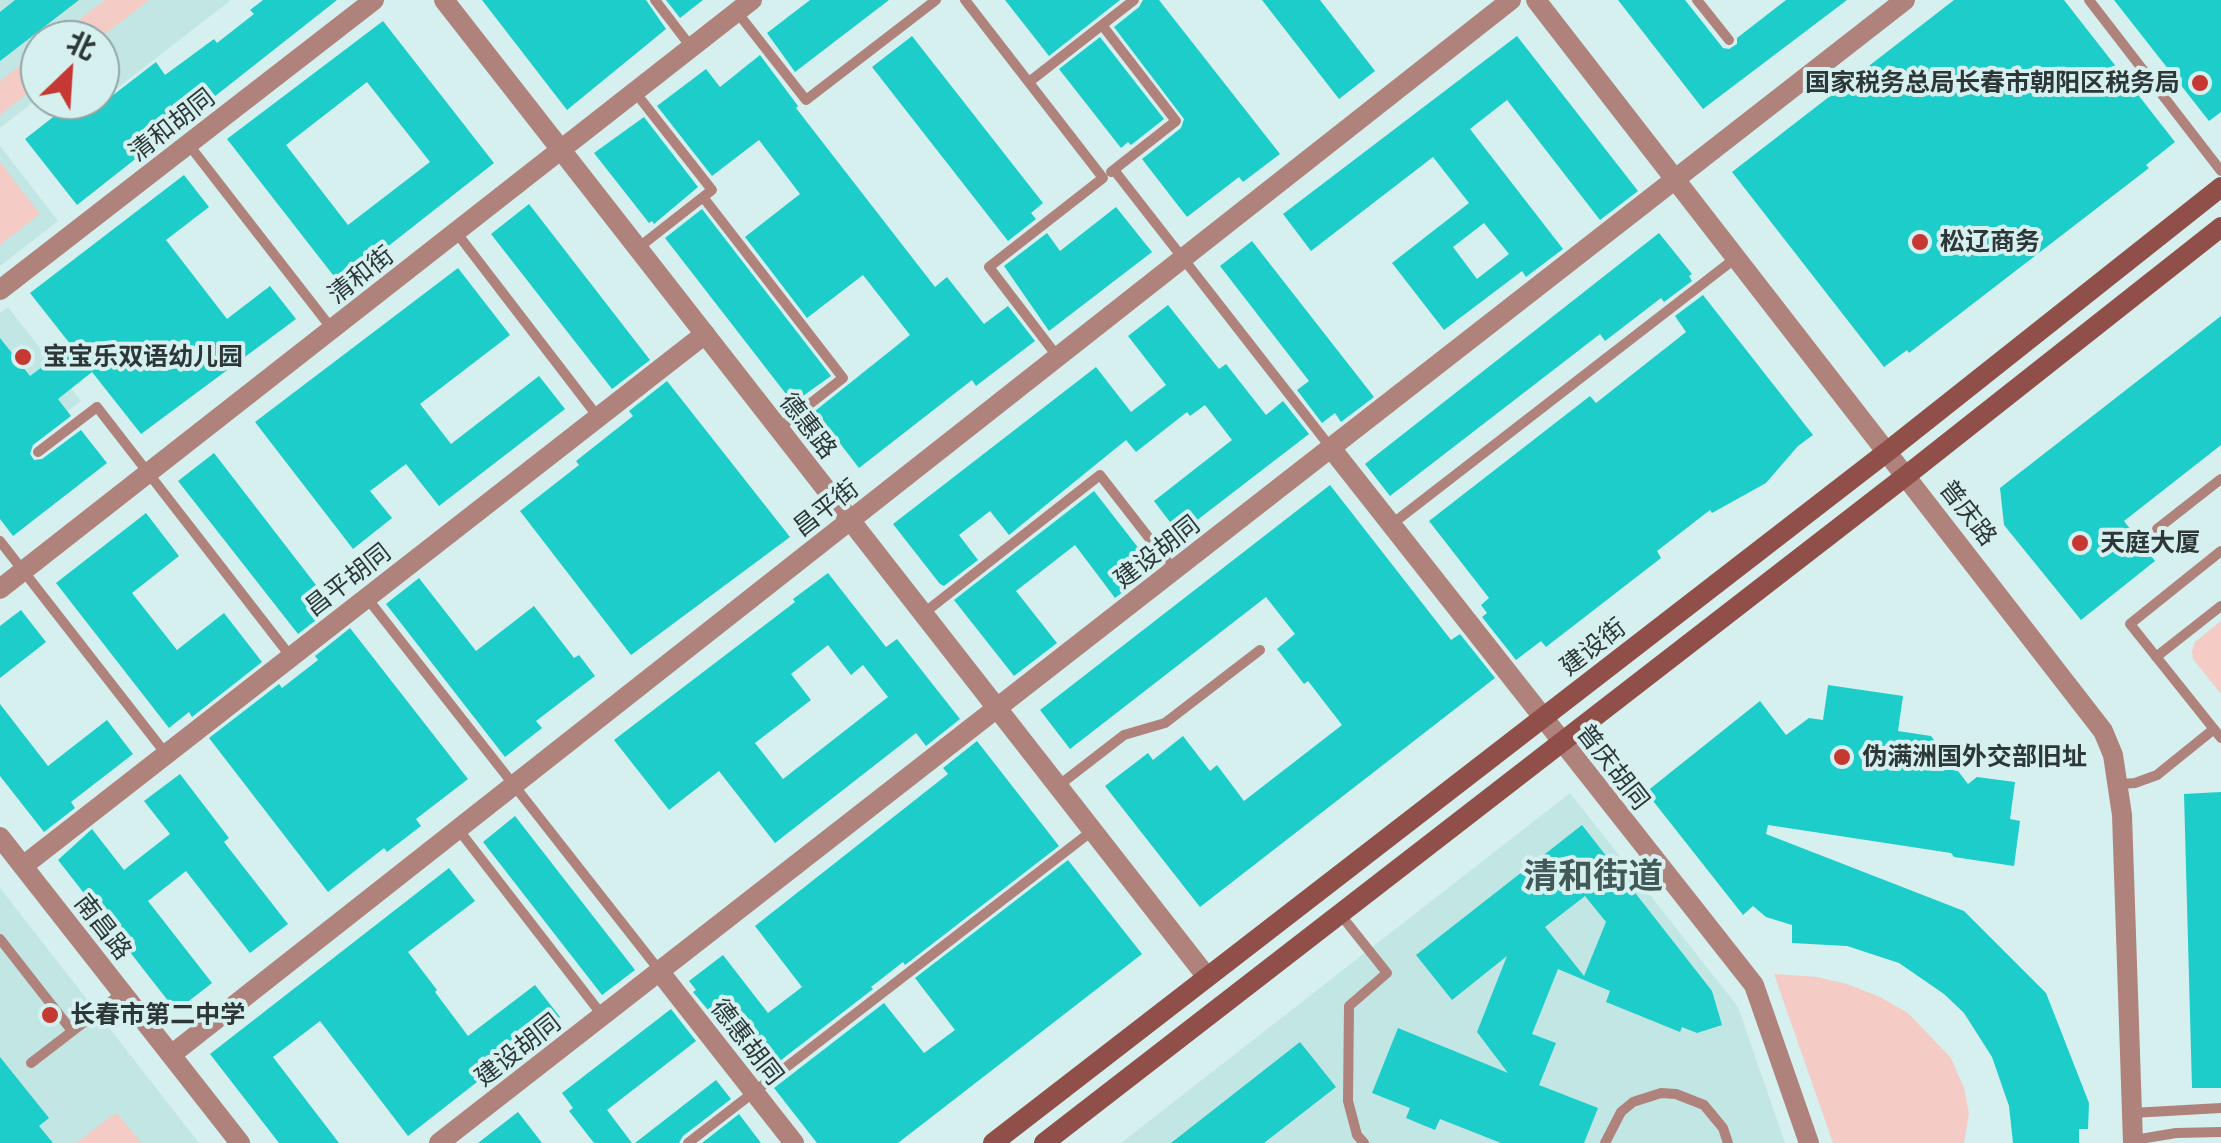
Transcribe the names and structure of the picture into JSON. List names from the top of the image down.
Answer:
{
  "streets": {
    "main road": ["建设街"],
    "street": [
      "清和胡同",
      "清和街",
      "德惠路",
      "昌平街",
      "普庆路",
      "建设胡同",
      "昌平胡同",
      "普庆胡同",
      "南昌路",
      "德惠胡同"
    ]
  },
  "crossings": [
    ["清和街", "德惠路"],
    ["德惠路", "昌平街"],
    ["德惠路", "建设胡同"],
    ["德惠路", "昌平胡同"],
    ["德惠路", "建设街"],
    ["昌平街", "南昌路"],
    ["普庆路", "建设胡同"],
    ["普庆路", "建设街"],
    ["建设胡同", "普庆胡同"],
    ["建设胡同", "德惠胡同"],
    ["昌平胡同", "南昌路"],
    ["建设街", "普庆胡同"]
  ],
  "districts": ["清和街道"],
  "places": [
    "国家税务总局长春市朝阳区税务局",
    "松辽商务",
    "宝宝乐双语幼儿园",
    "天庭大厦",
    "伪满洲国外交部旧址",
    "长春市第二中学"
  ],
  "north": "top right"
}
